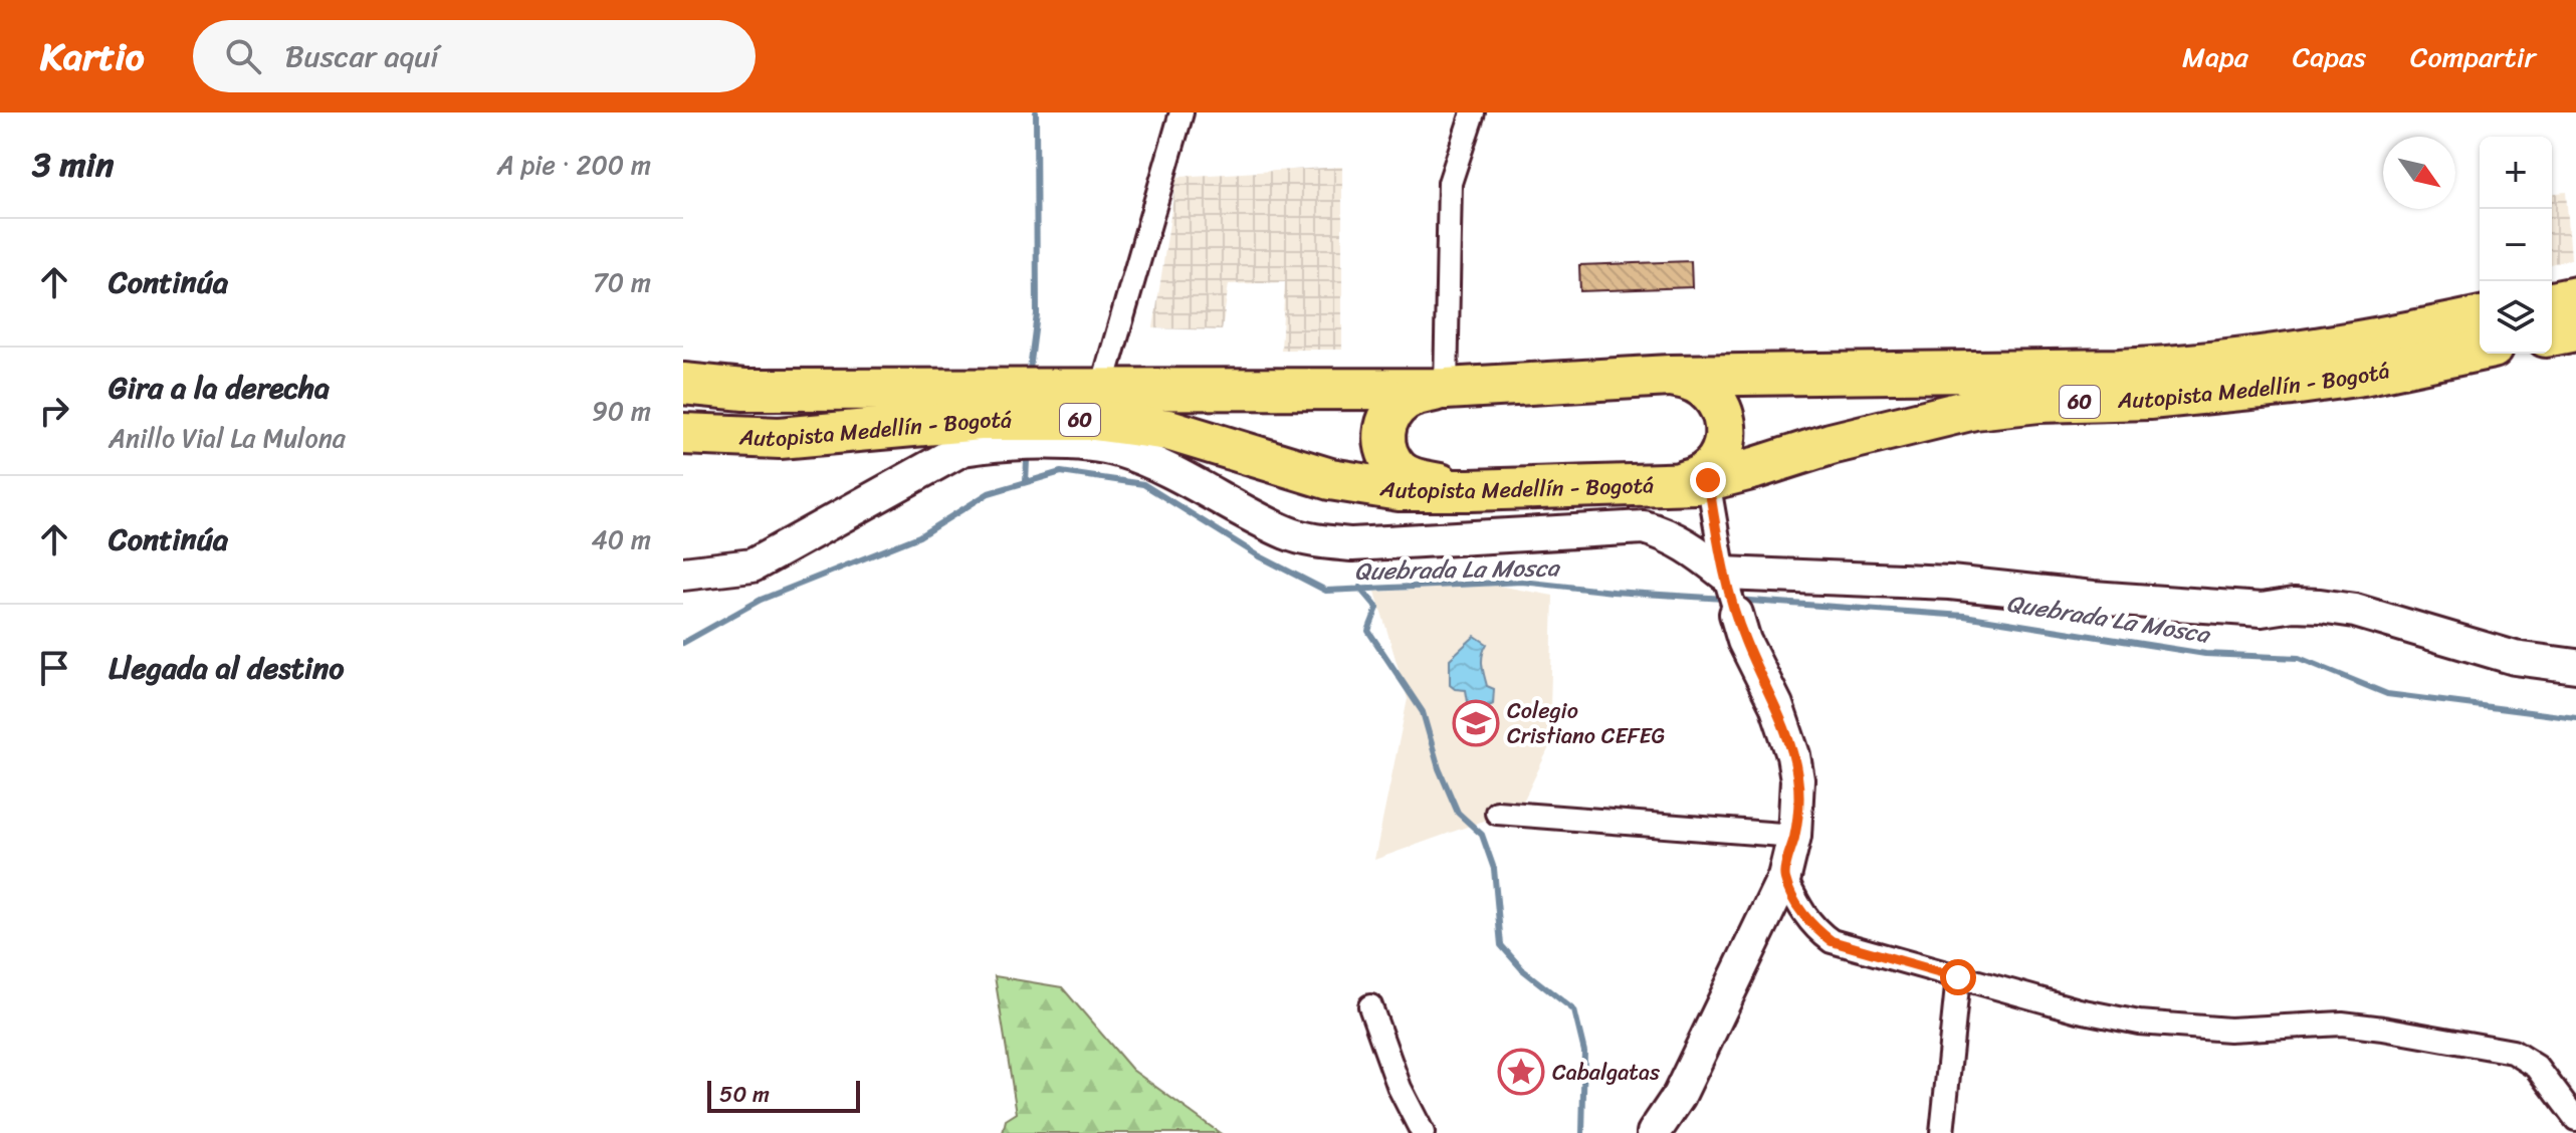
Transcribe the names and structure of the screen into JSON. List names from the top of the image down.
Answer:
{
  "streets": {
    "highway": ["Autopista Medellín - Bogotá", "60"]
  },
  "water": ["Quebrada La Mosca"],
  "places": {
    "school or university": ["Colegio Cristiano CEFEG"],
    "place": ["Cabalgatas"]
  },
  "scale_bar": "50 m",
  "north": "bottom right",
  "page": {
    "header": "Kartio",
    "search": "Buscar aquí",
    "nav": ["Mapa", "Capas", "Compartir"],
    "heading": ["3 min", "A pie · 200 m"],
    "map_buttons": ["+", "−"],
    "list": [
      ["Continúa", "70 m"],
      ["Gira a la derecha", "Anillo Vial La Mulona", "90 m"],
      ["Continúa", "40 m"],
      "Llegada al destino"
    ],
    "scale": "50 m"
  }
}
